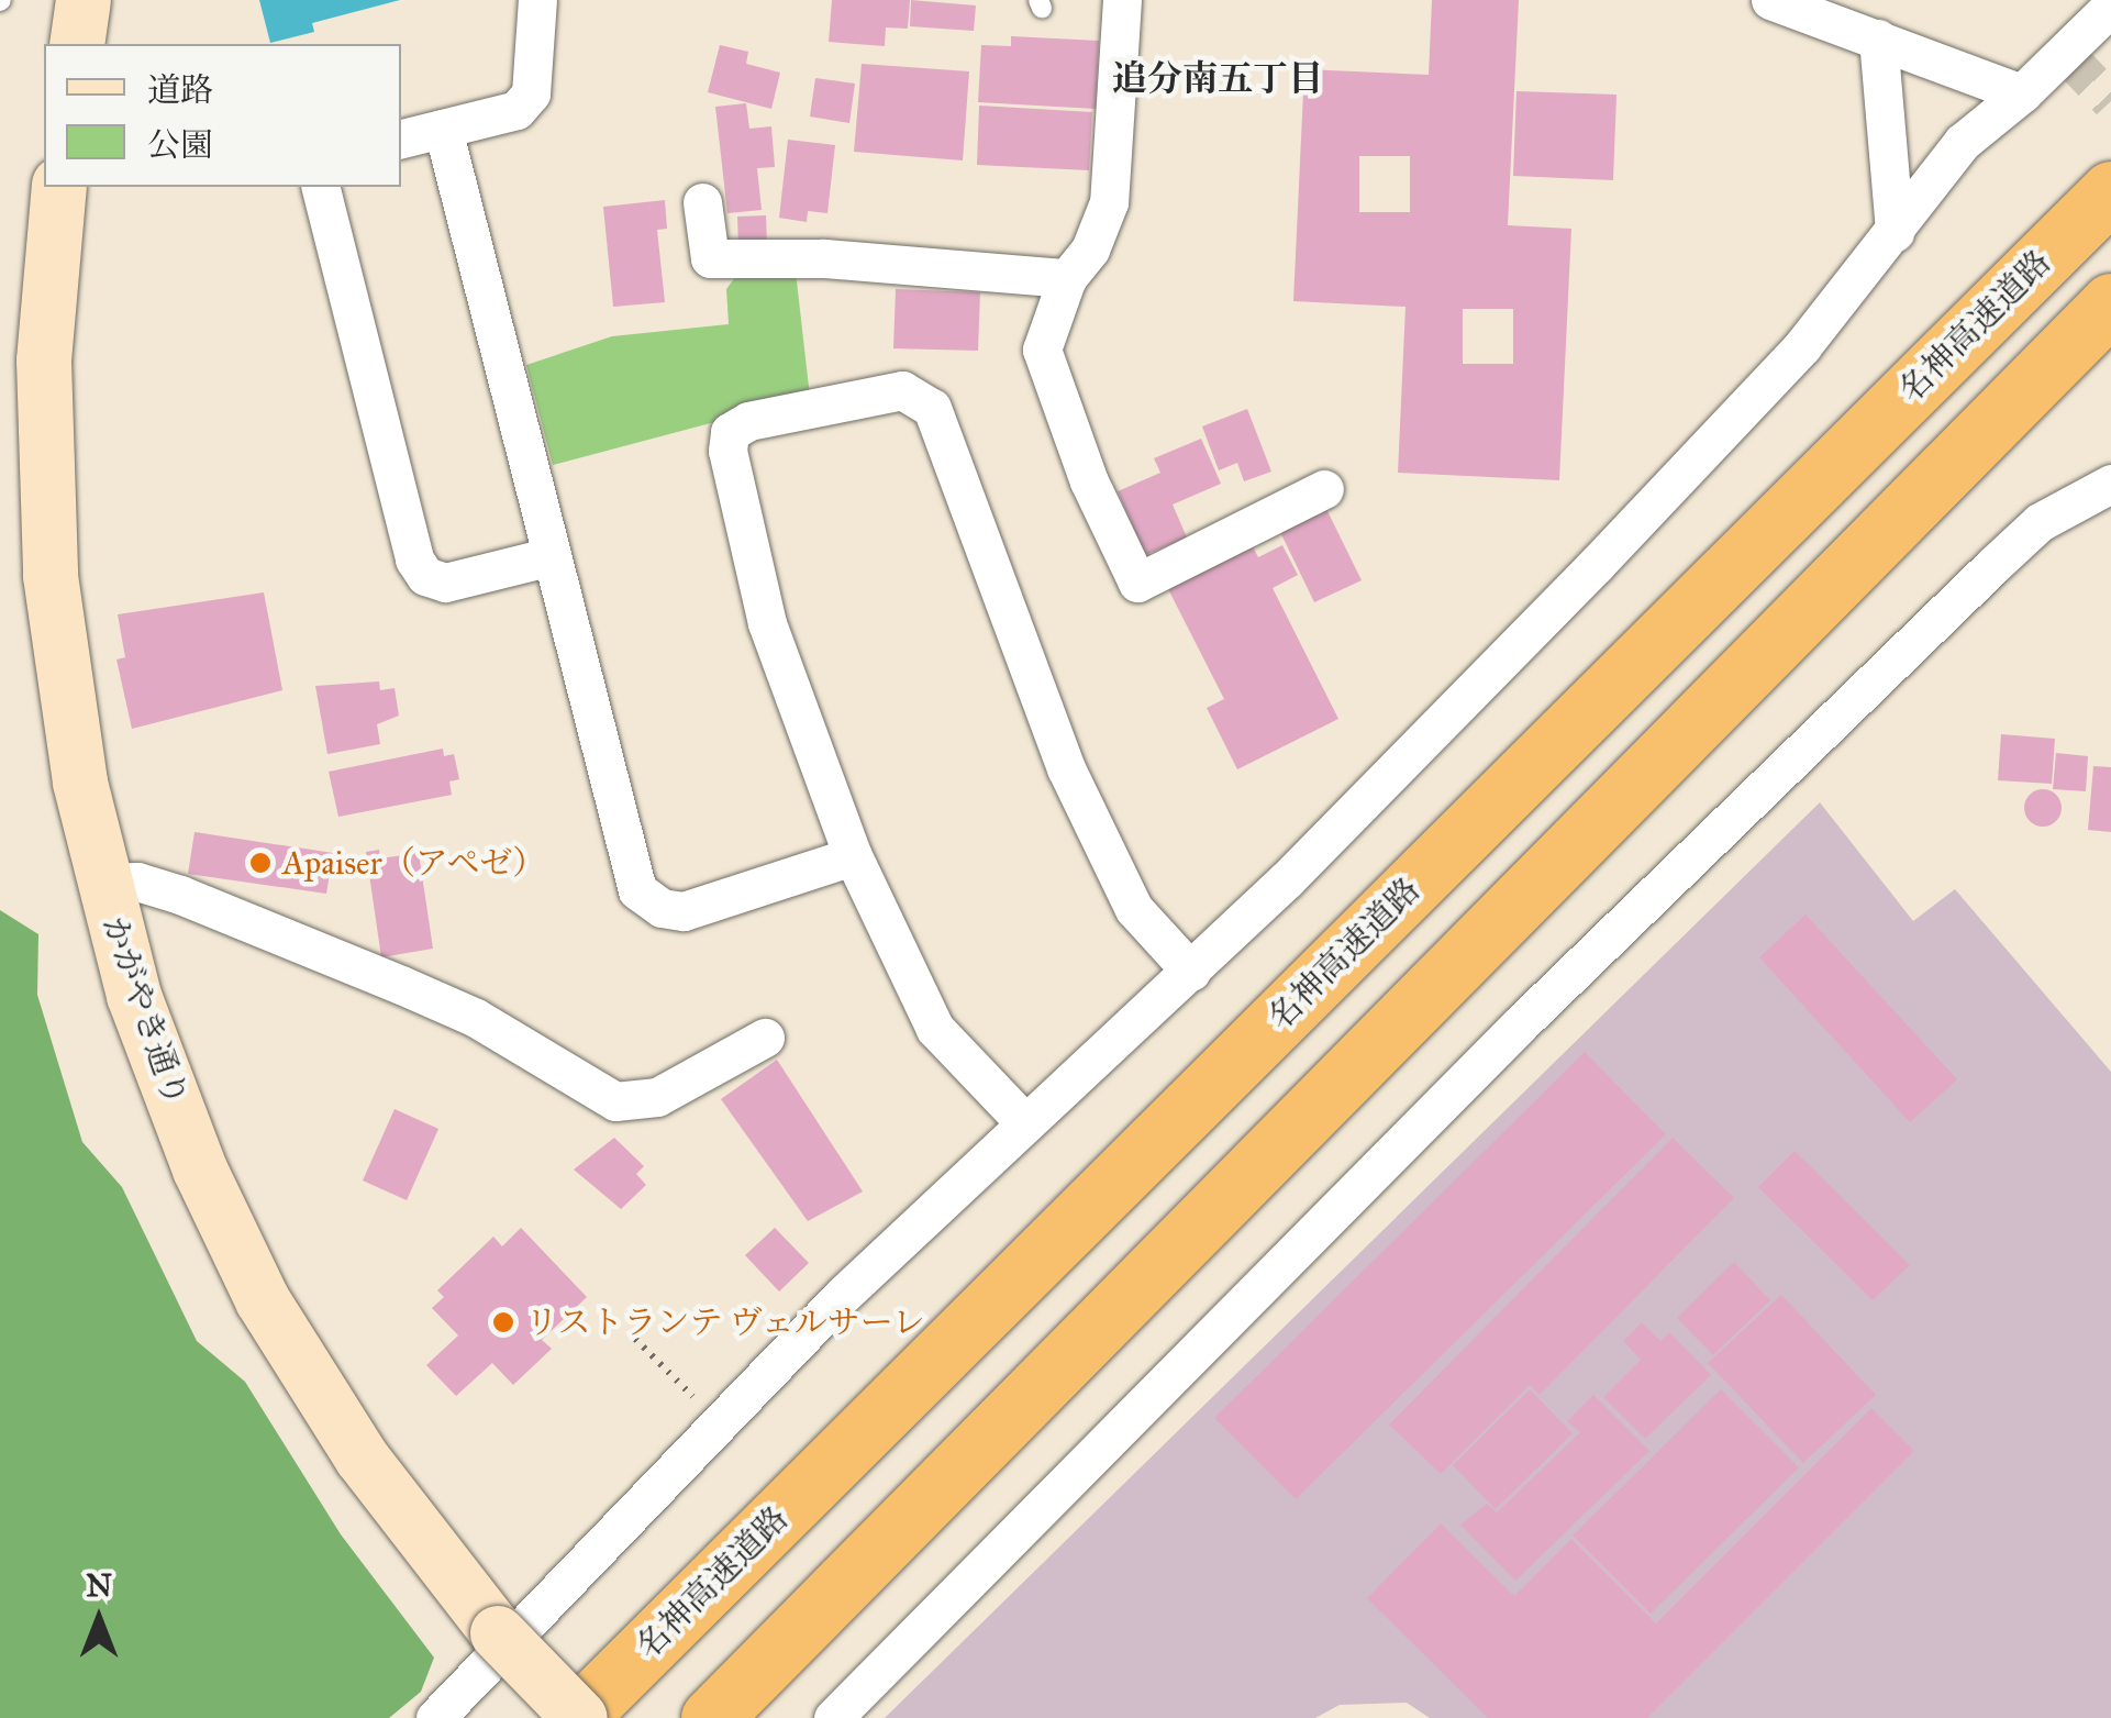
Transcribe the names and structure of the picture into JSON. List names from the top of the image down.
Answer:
{
  "streets": {
    "highway": ["名神高速道路"],
    "street": ["かがやき通り"]
  },
  "crossings": [
    ["名神高速道路", "かがやき通り"]
  ],
  "districts": ["追分南五丁目"],
  "places": ["Apaiser（アペゼ）", "リストランテ ヴェルサーレ"],
  "legend": ["道路", "公園"],
  "north": "top"
}
